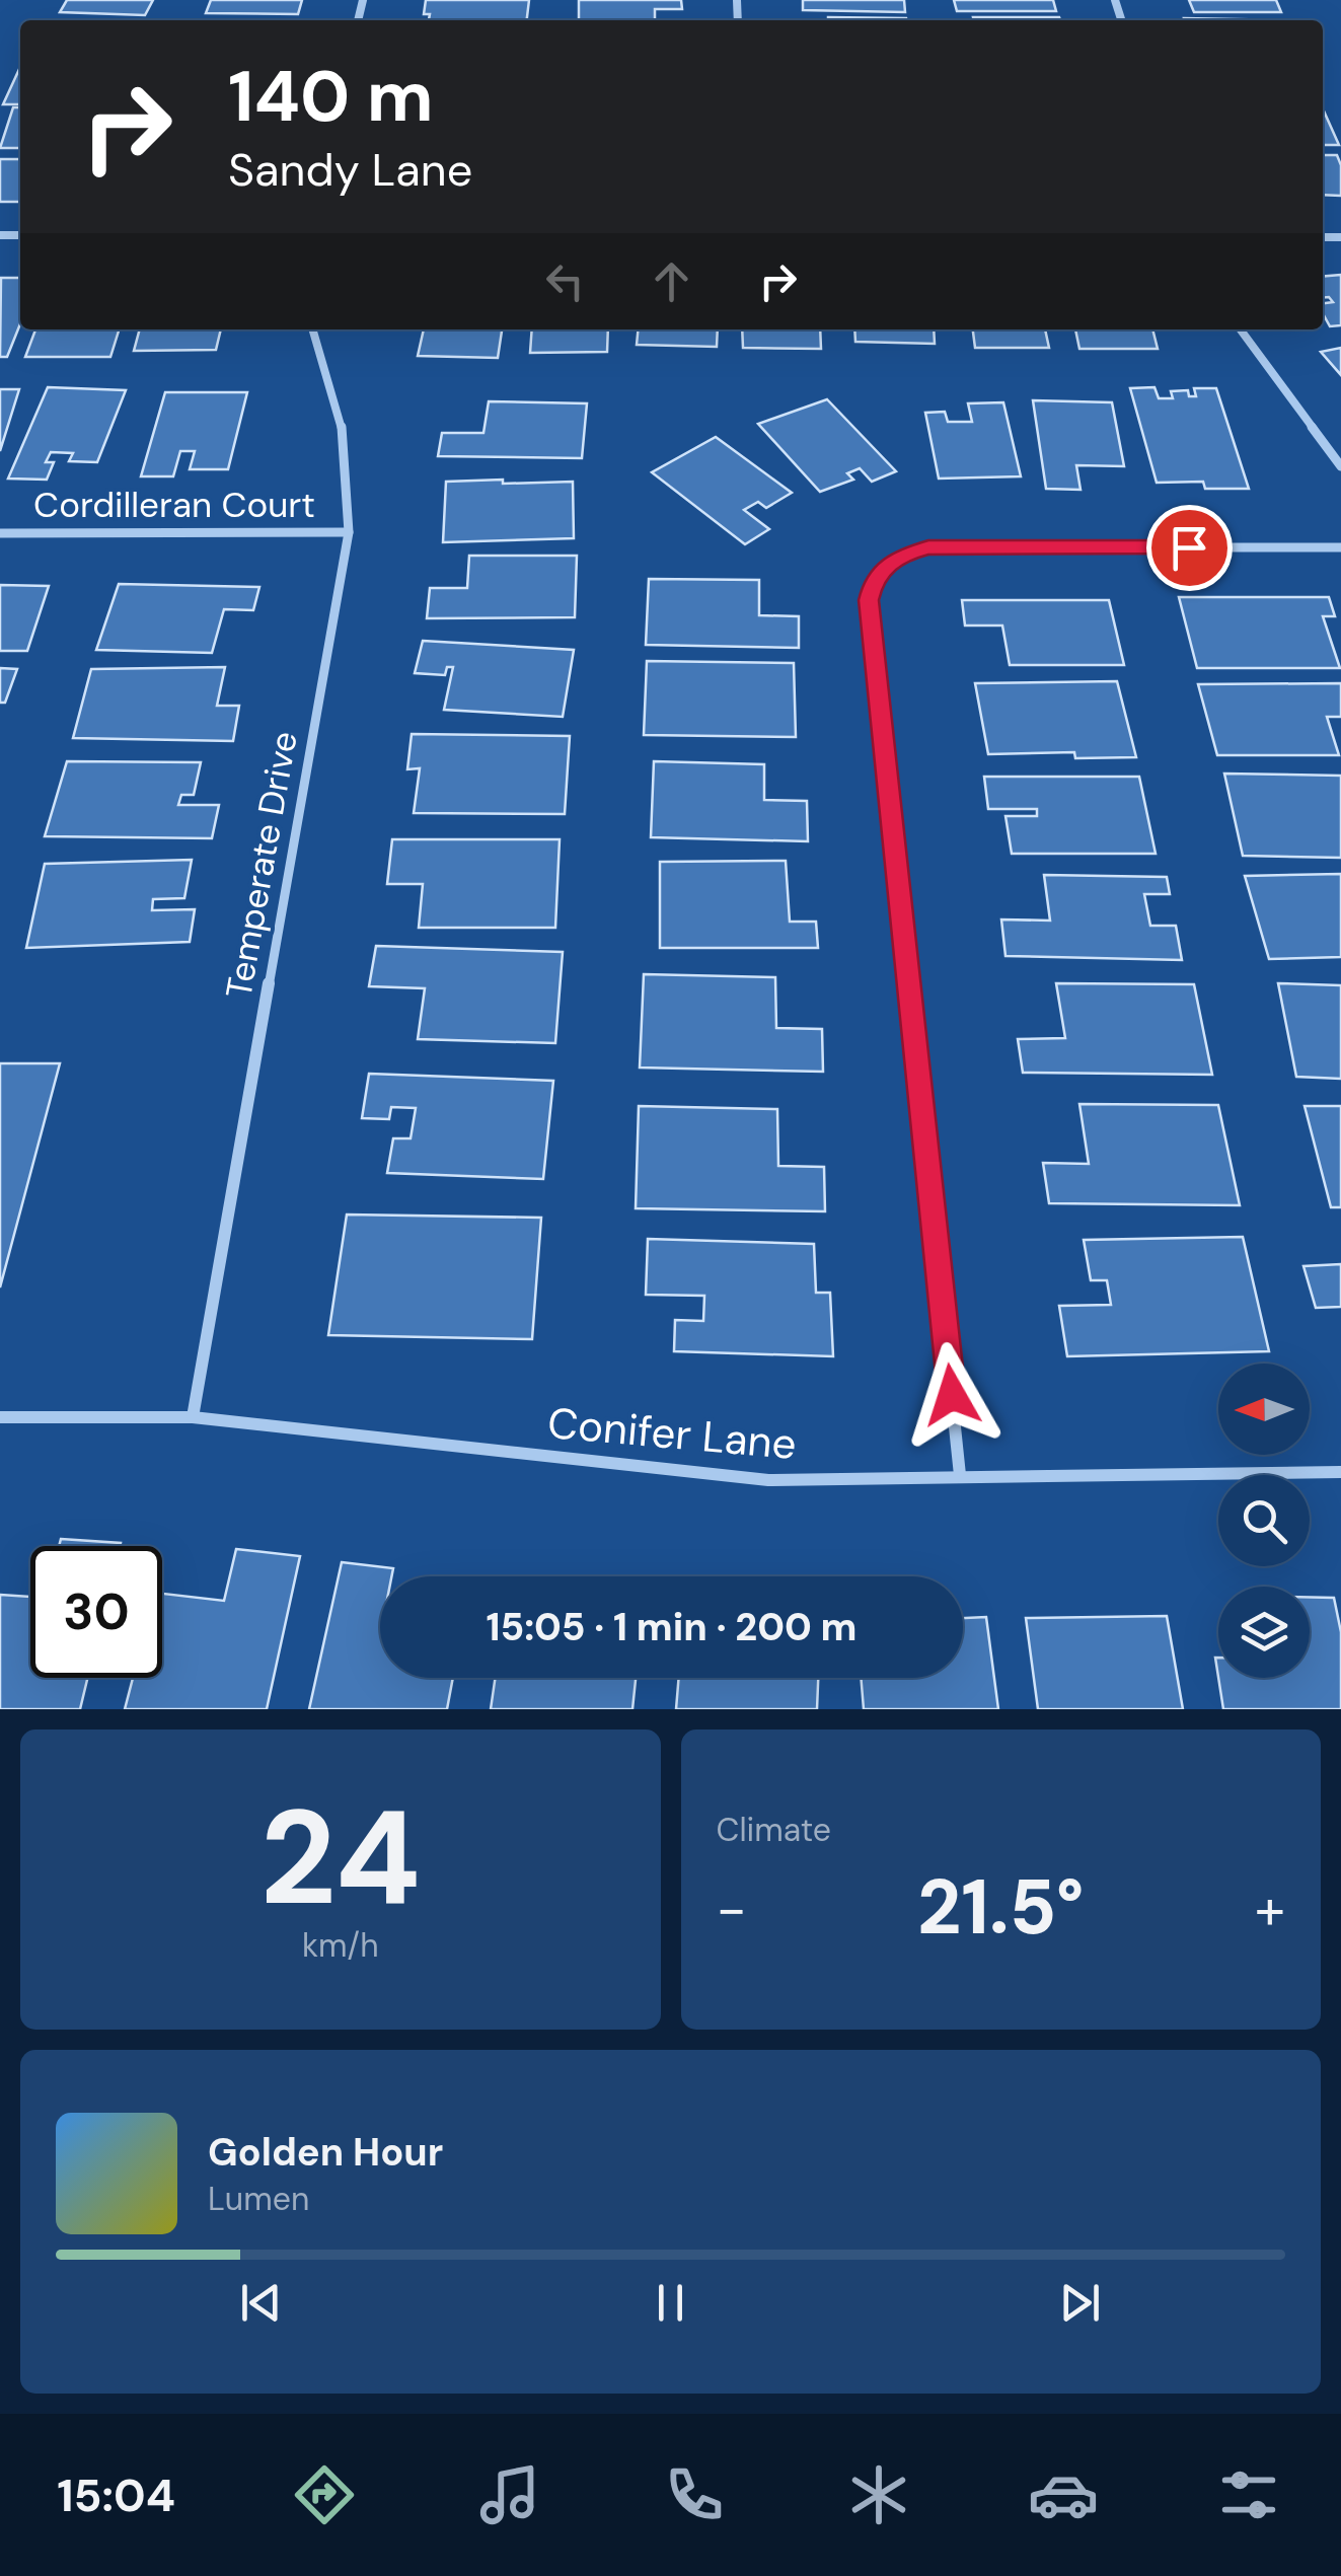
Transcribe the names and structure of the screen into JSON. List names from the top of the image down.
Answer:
{
  "streets": {
    "street": ["Cordilleran Court", "Temperate Drive", "Conifer Lane"]
  },
  "crossings": [
    ["Cordilleran Court", "Temperate Drive"],
    ["Temperate Drive", "Conifer Lane"]
  ],
  "north": "left",
  "page": {
    "turn": ["140 m", "Sandy Lane"],
    "limit": "30",
    "trip": "15:05 · 1 min · 200 m",
    "tile": [
      ["24", "km/h"],
      "Climate"
    ],
    "heat": ["−", "21.5°", "+"],
    "song": ["Golden Hour", "Lumen"],
    "tabs": "15:04"
  }
}
